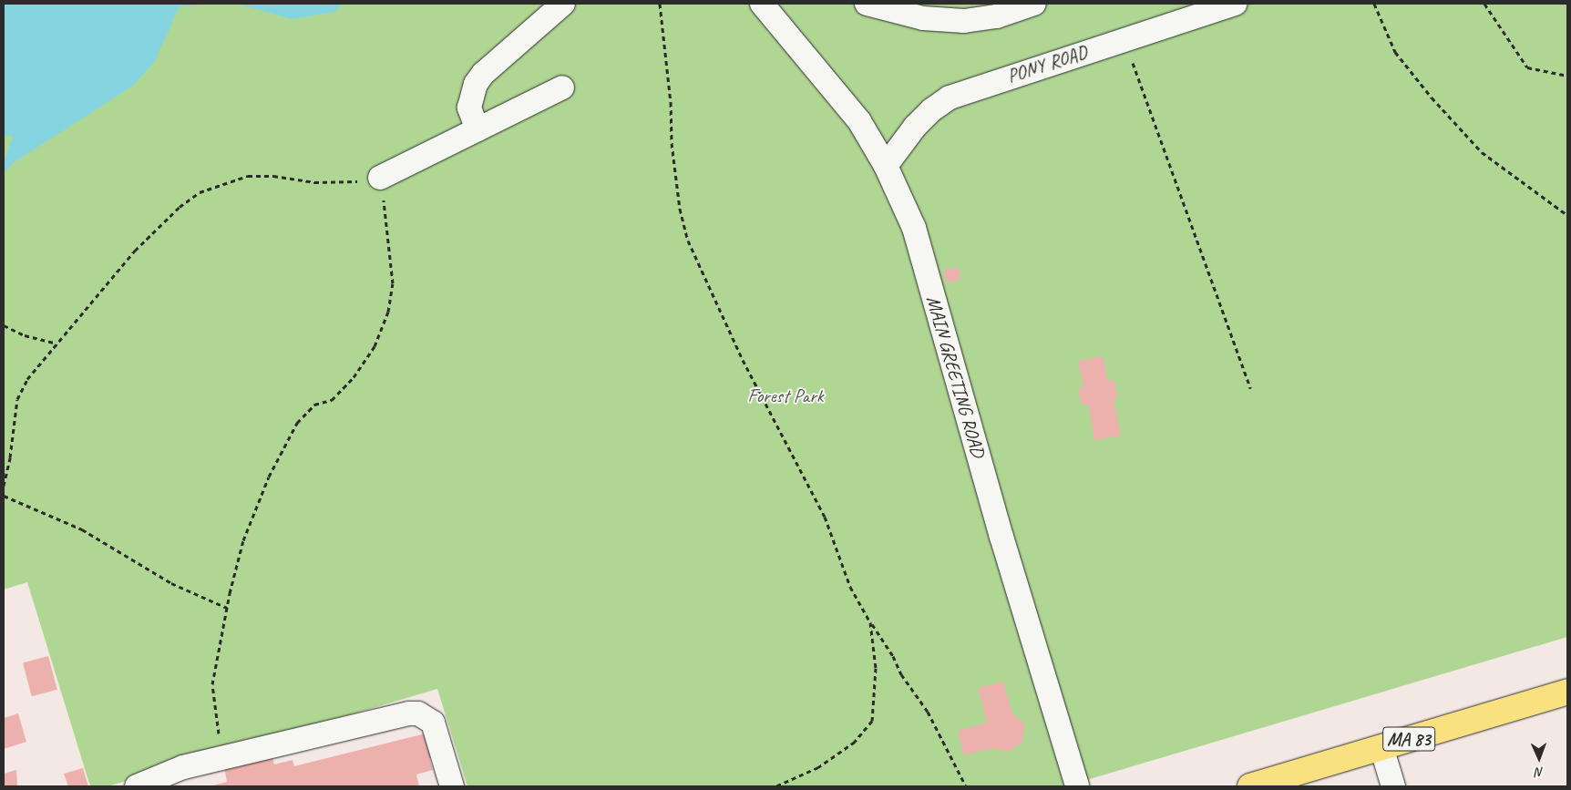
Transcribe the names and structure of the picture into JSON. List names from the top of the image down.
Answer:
{
  "streets": {
    "main road": ["MA 83"],
    "street": ["PONY ROAD", "MAIN GREETING ROAD"]
  },
  "crossings": [
    ["PONY ROAD", "MAIN GREETING ROAD"]
  ],
  "parks": ["Forest Park"],
  "north": "bottom"
}
